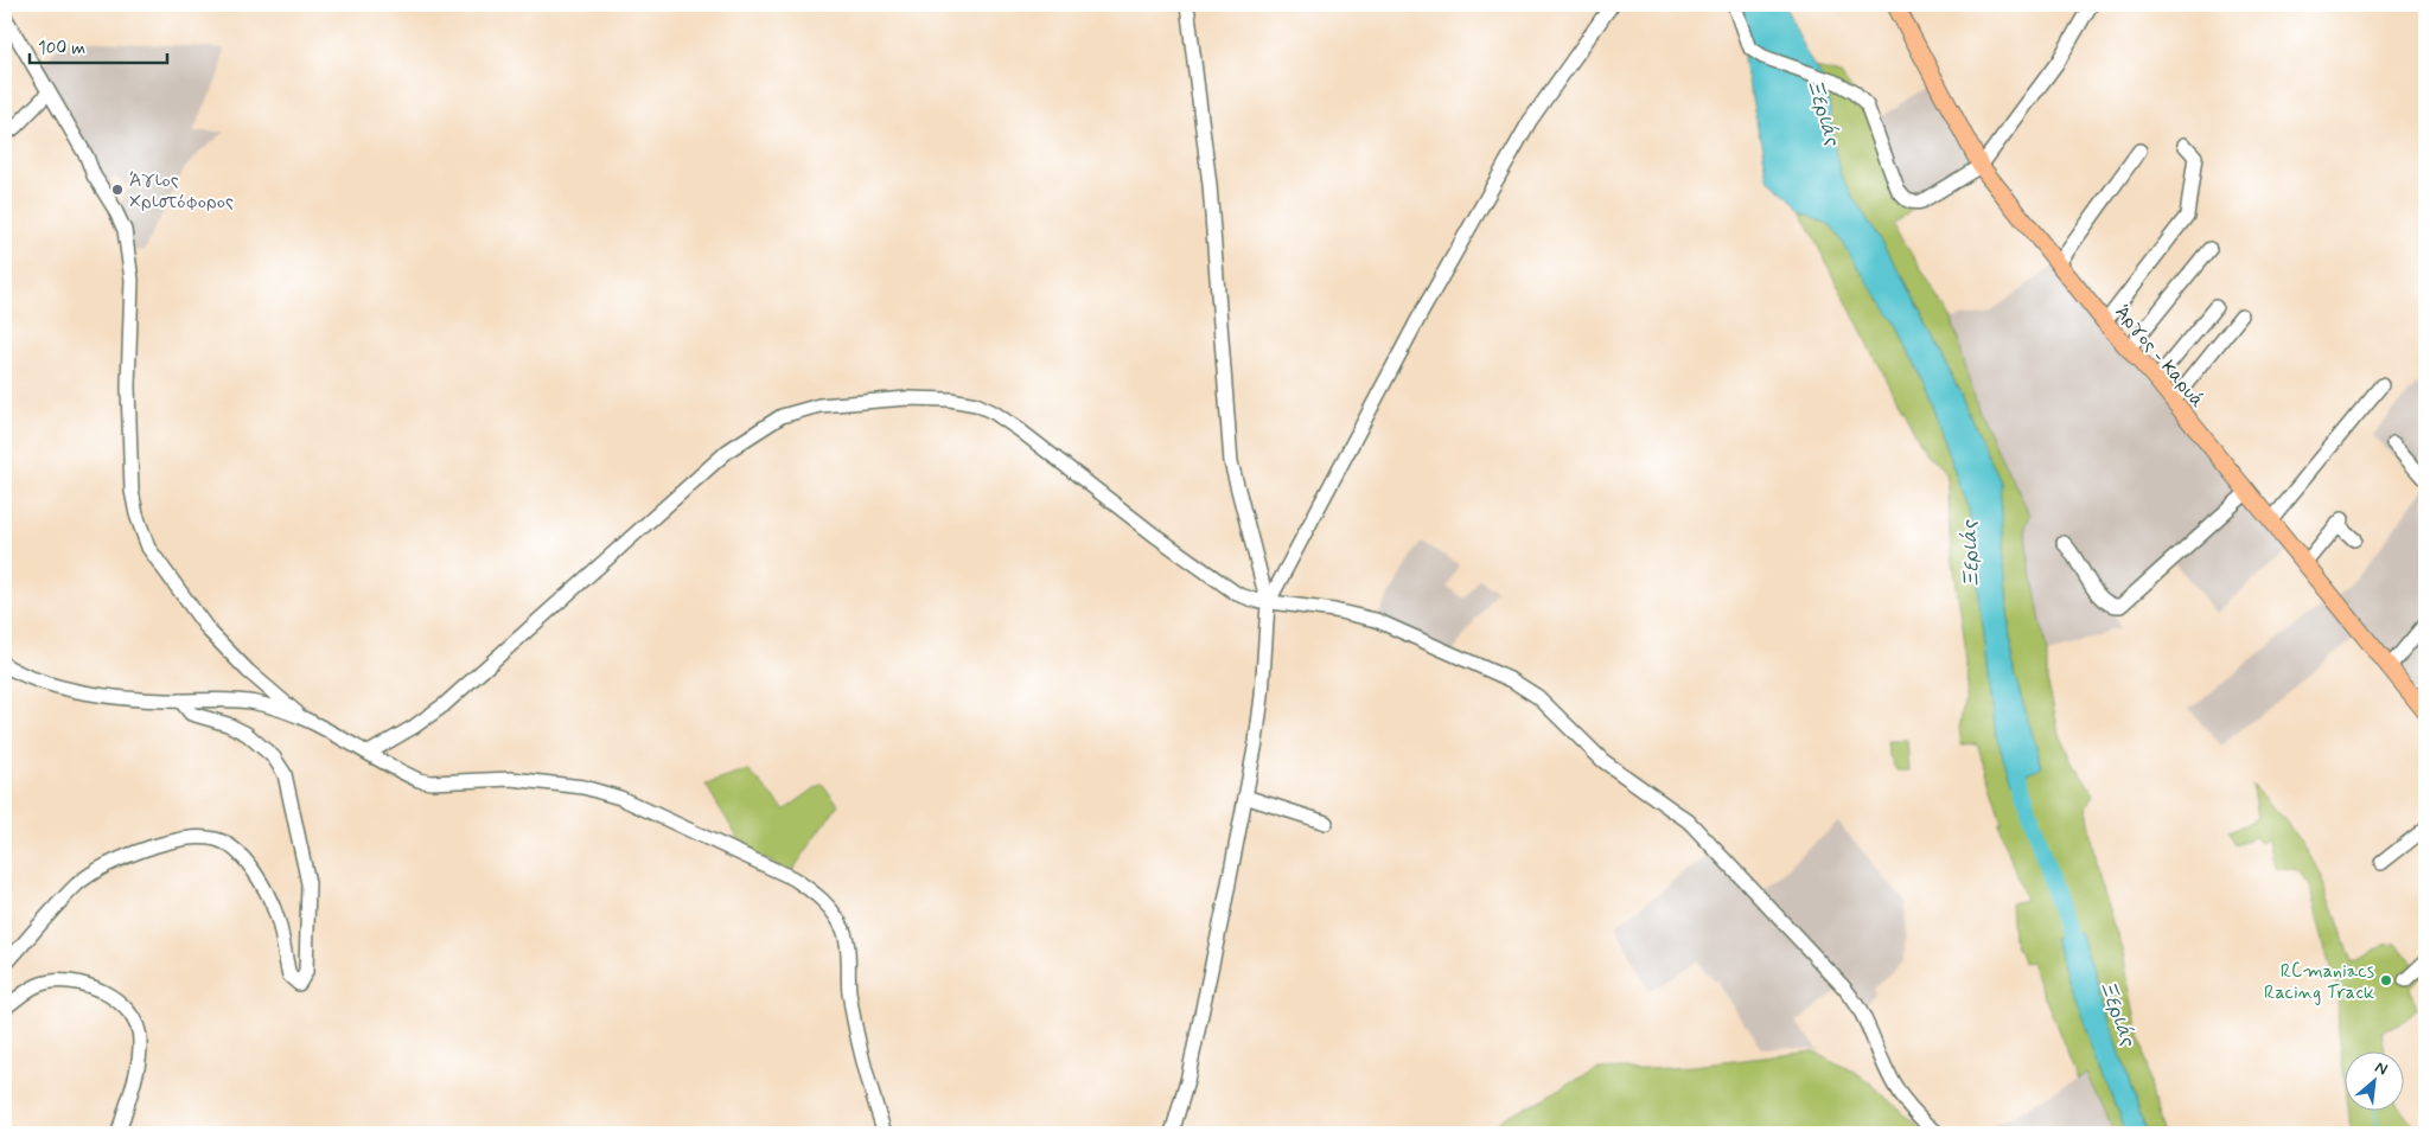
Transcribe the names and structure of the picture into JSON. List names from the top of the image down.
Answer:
{
  "streets": {
    "main road": ["Άργος - Καρυά"]
  },
  "water": ["Ξεριάς"],
  "places": ["Άγιος Χριστόφορος", "RCmaniacs Racing Track"],
  "scale_bar": "100 m",
  "north": "top right"
}
